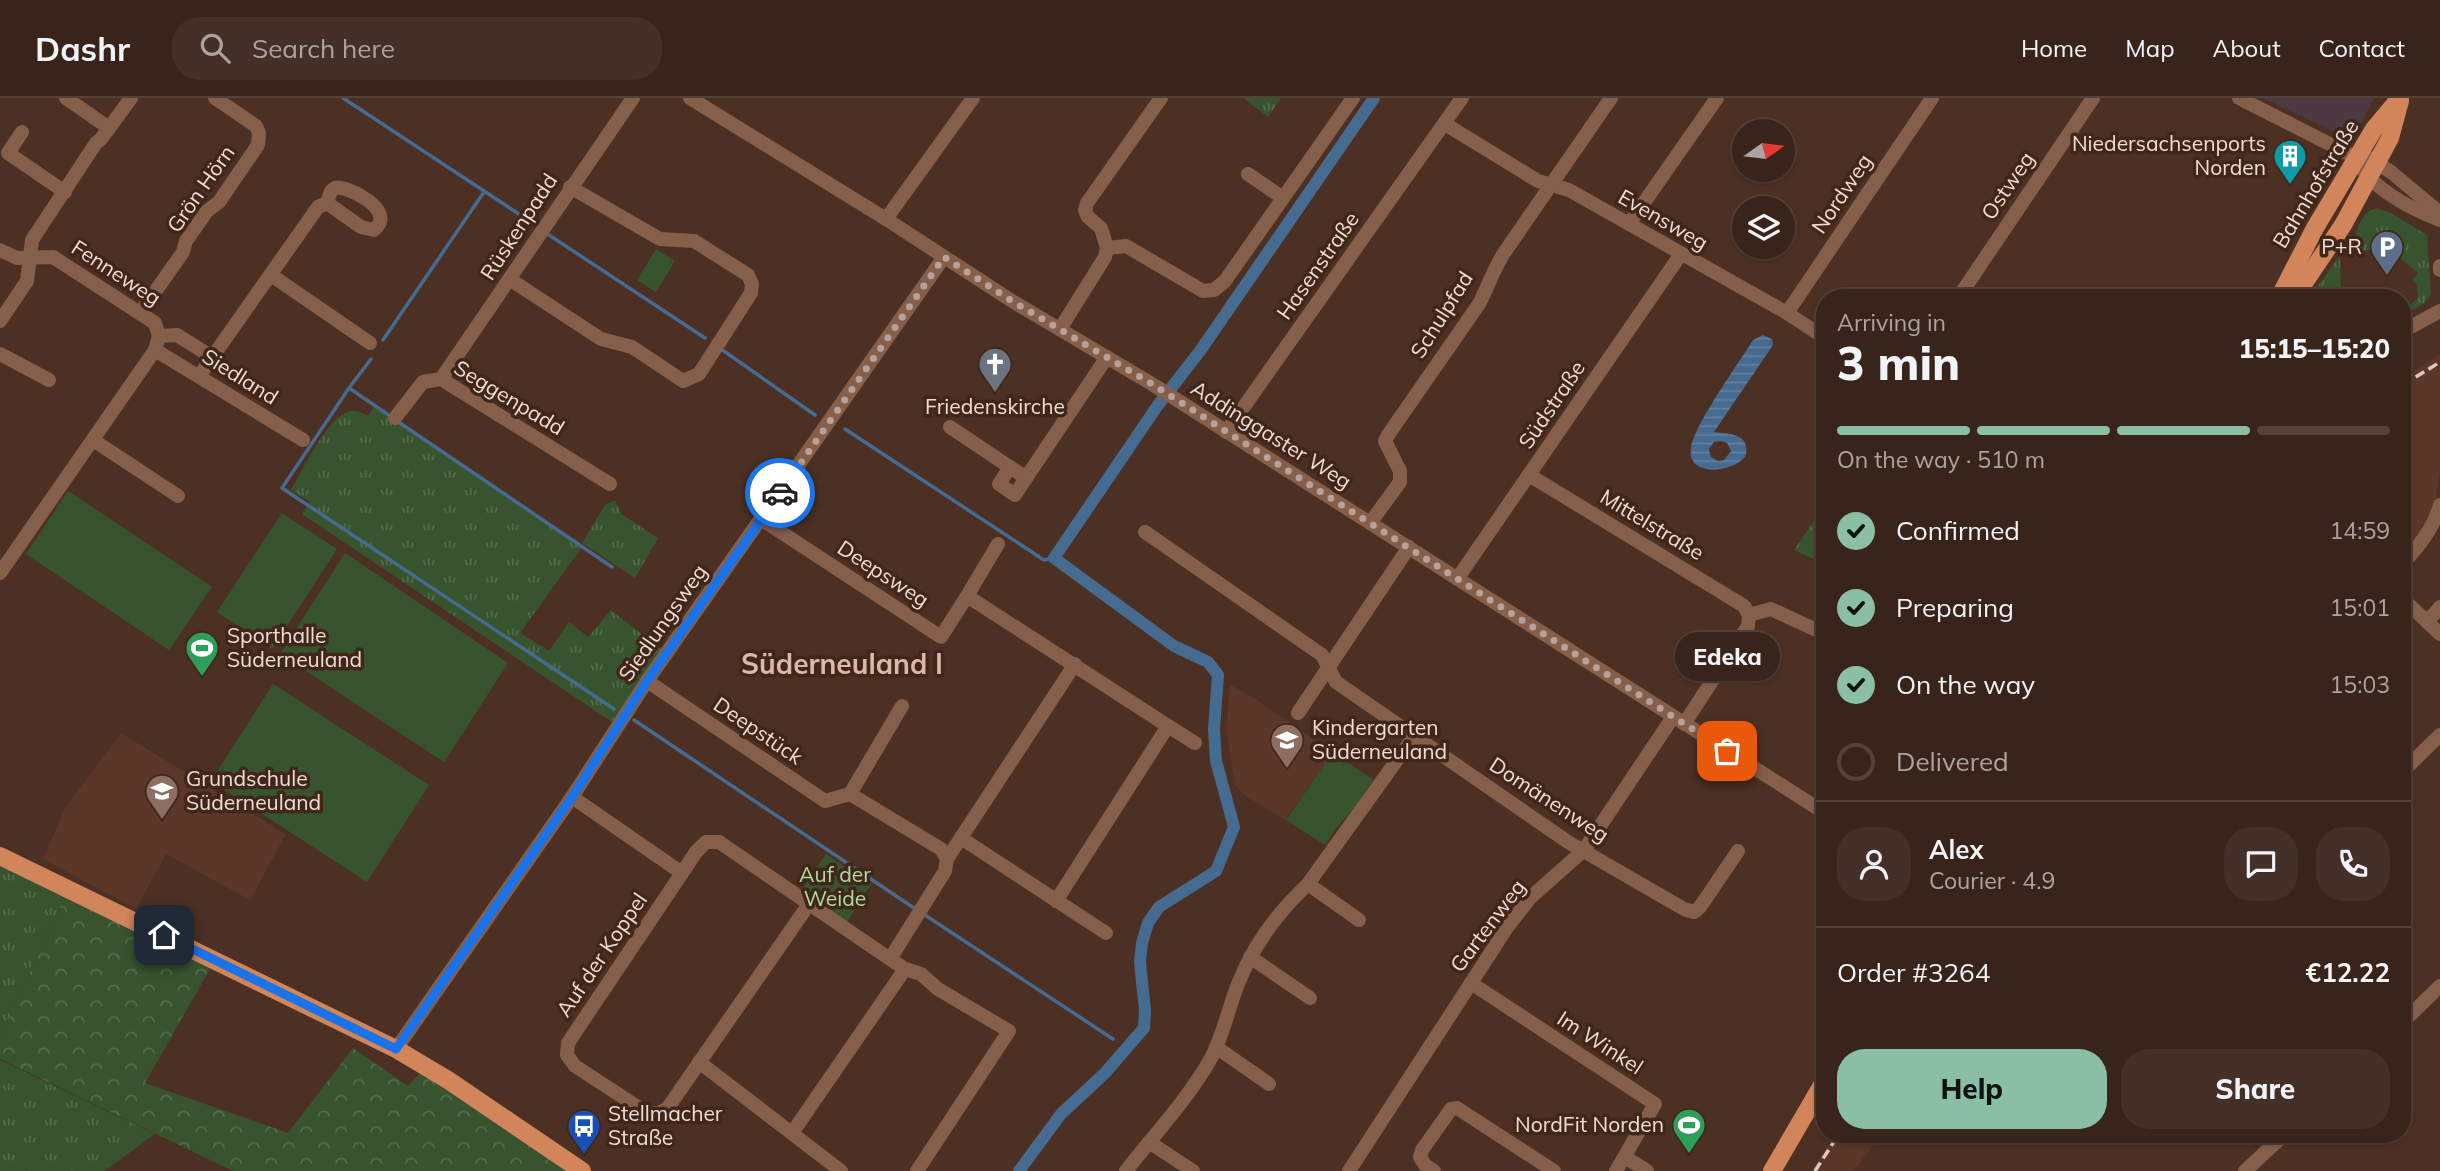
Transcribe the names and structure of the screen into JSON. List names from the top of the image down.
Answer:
{
  "streets": {
    "main road": ["Bahnhofstraße"],
    "street": [
      "Ostweg",
      "Grön Hörn",
      "Nordweg",
      "Evensweg",
      "Rüskenpadd",
      "Hasenstraße",
      "Fenneweg",
      "Schulpfad",
      "Siedland",
      "Seggenpadd",
      "Südstraße",
      "Addinggaster Weg",
      "Mittelstraße",
      "Deepsweg",
      "Siedlungsweg",
      "Deepstück",
      "Domänenweg",
      "Gartenweg",
      "Auf der Koppel",
      "Im Winkel"
    ]
  },
  "crossings": [
    ["Grön Hörn", "Fenneweg"],
    ["Nordweg", "Evensweg"],
    ["Evensweg", "Schulpfad"],
    ["Evensweg", "Südstraße"],
    ["Rüskenpadd", "Seggenpadd"],
    ["Hasenstraße", "Addinggaster Weg"],
    ["Fenneweg", "Siedland"],
    ["Schulpfad", "Addinggaster Weg"],
    ["Südstraße", "Addinggaster Weg"],
    ["Südstraße", "Mittelstraße"],
    ["Addinggaster Weg", "Siedlungsweg"],
    ["Addinggaster Weg", "Gartenweg"],
    ["Deepsweg", "Siedlungsweg"],
    ["Siedlungsweg", "Deepstück"],
    ["Domänenweg", "Gartenweg"],
    ["Gartenweg", "Im Winkel"]
  ],
  "districts": ["Süderneuland I"],
  "parks": ["Auf der Weide"],
  "places": {
    "building": ["Niedersachsenports Norden"],
    "parking": ["P+R"],
    "church": ["Friedenskirche"],
    "sports": ["Sporthalle Süderneuland", "NordFit Norden"],
    "other": ["Edeka"],
    "school or university": ["Kindergarten Süderneuland", "Grundschule Süderneuland"],
    "bus stop": ["Stellmacher Straße"]
  },
  "north": "right",
  "page": {
    "header": "Dashr",
    "search": "Search here",
    "nav": [
      "Home",
      "Map",
      "About",
      "Contact"
    ],
    "heading": ["3 min", "Arriving in", "15:15–15:20"],
    "panel": [
      "Alex",
      "Courier · 4.9",
      "Order #3264",
      "€12.22"
    ],
    "bar": "On the way · 510 m",
    "list": [
      ["Confirmed", "14:59"],
      ["Preparing", "15:01"],
      ["On the way", "15:03"],
      "Delivered"
    ],
    "bubble": "Edeka",
    "buttons": ["Help", "Share"]
  }
}
